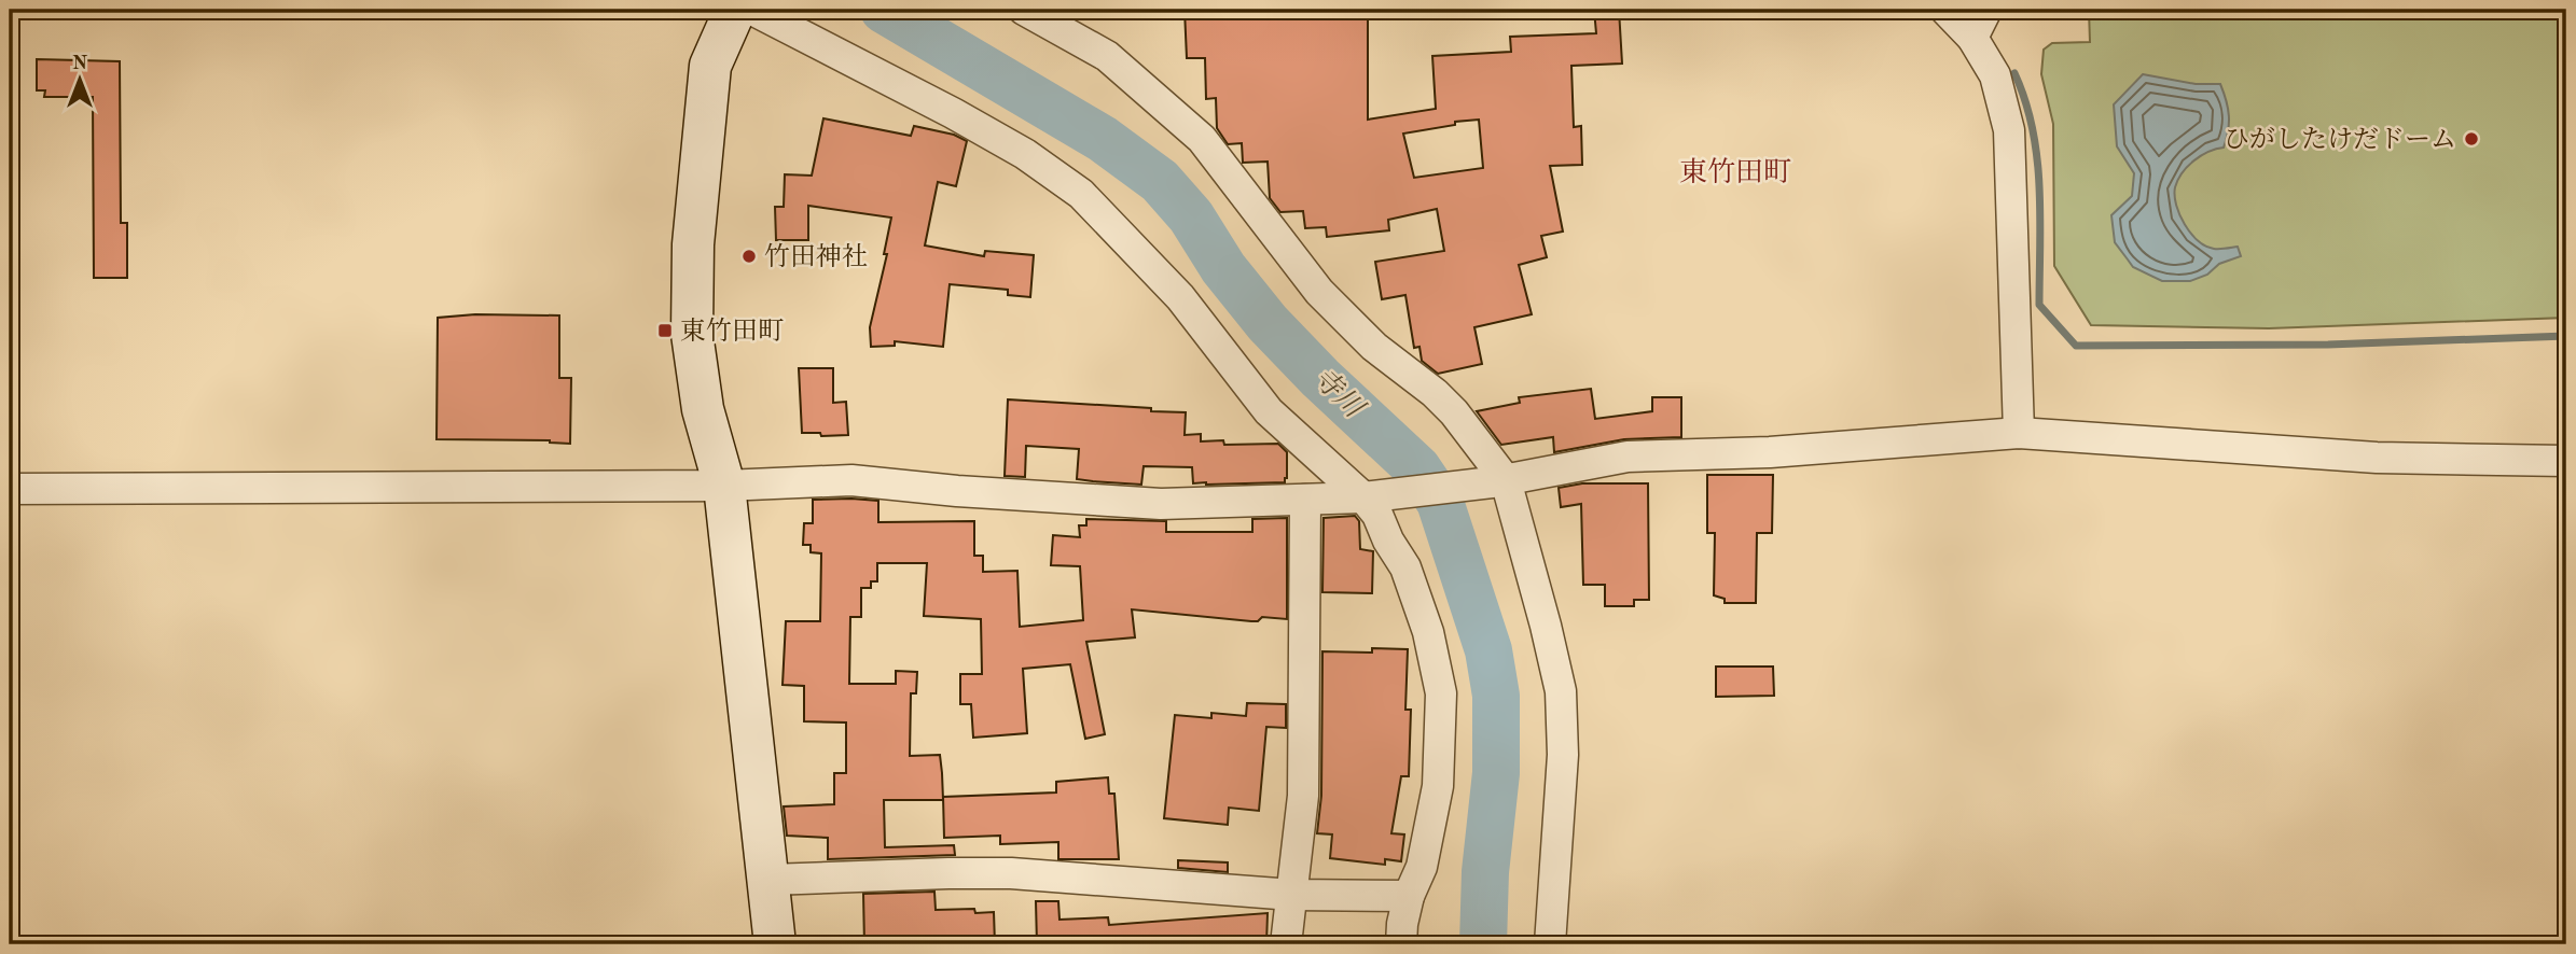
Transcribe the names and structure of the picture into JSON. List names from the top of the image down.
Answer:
{
  "districts": ["東竹田町"],
  "water": ["寺川"],
  "places": {
    "other": ["ひがしたけだドーム", "竹田神社"],
    "transit": ["東竹田町"]
  },
  "north": "top"
}
